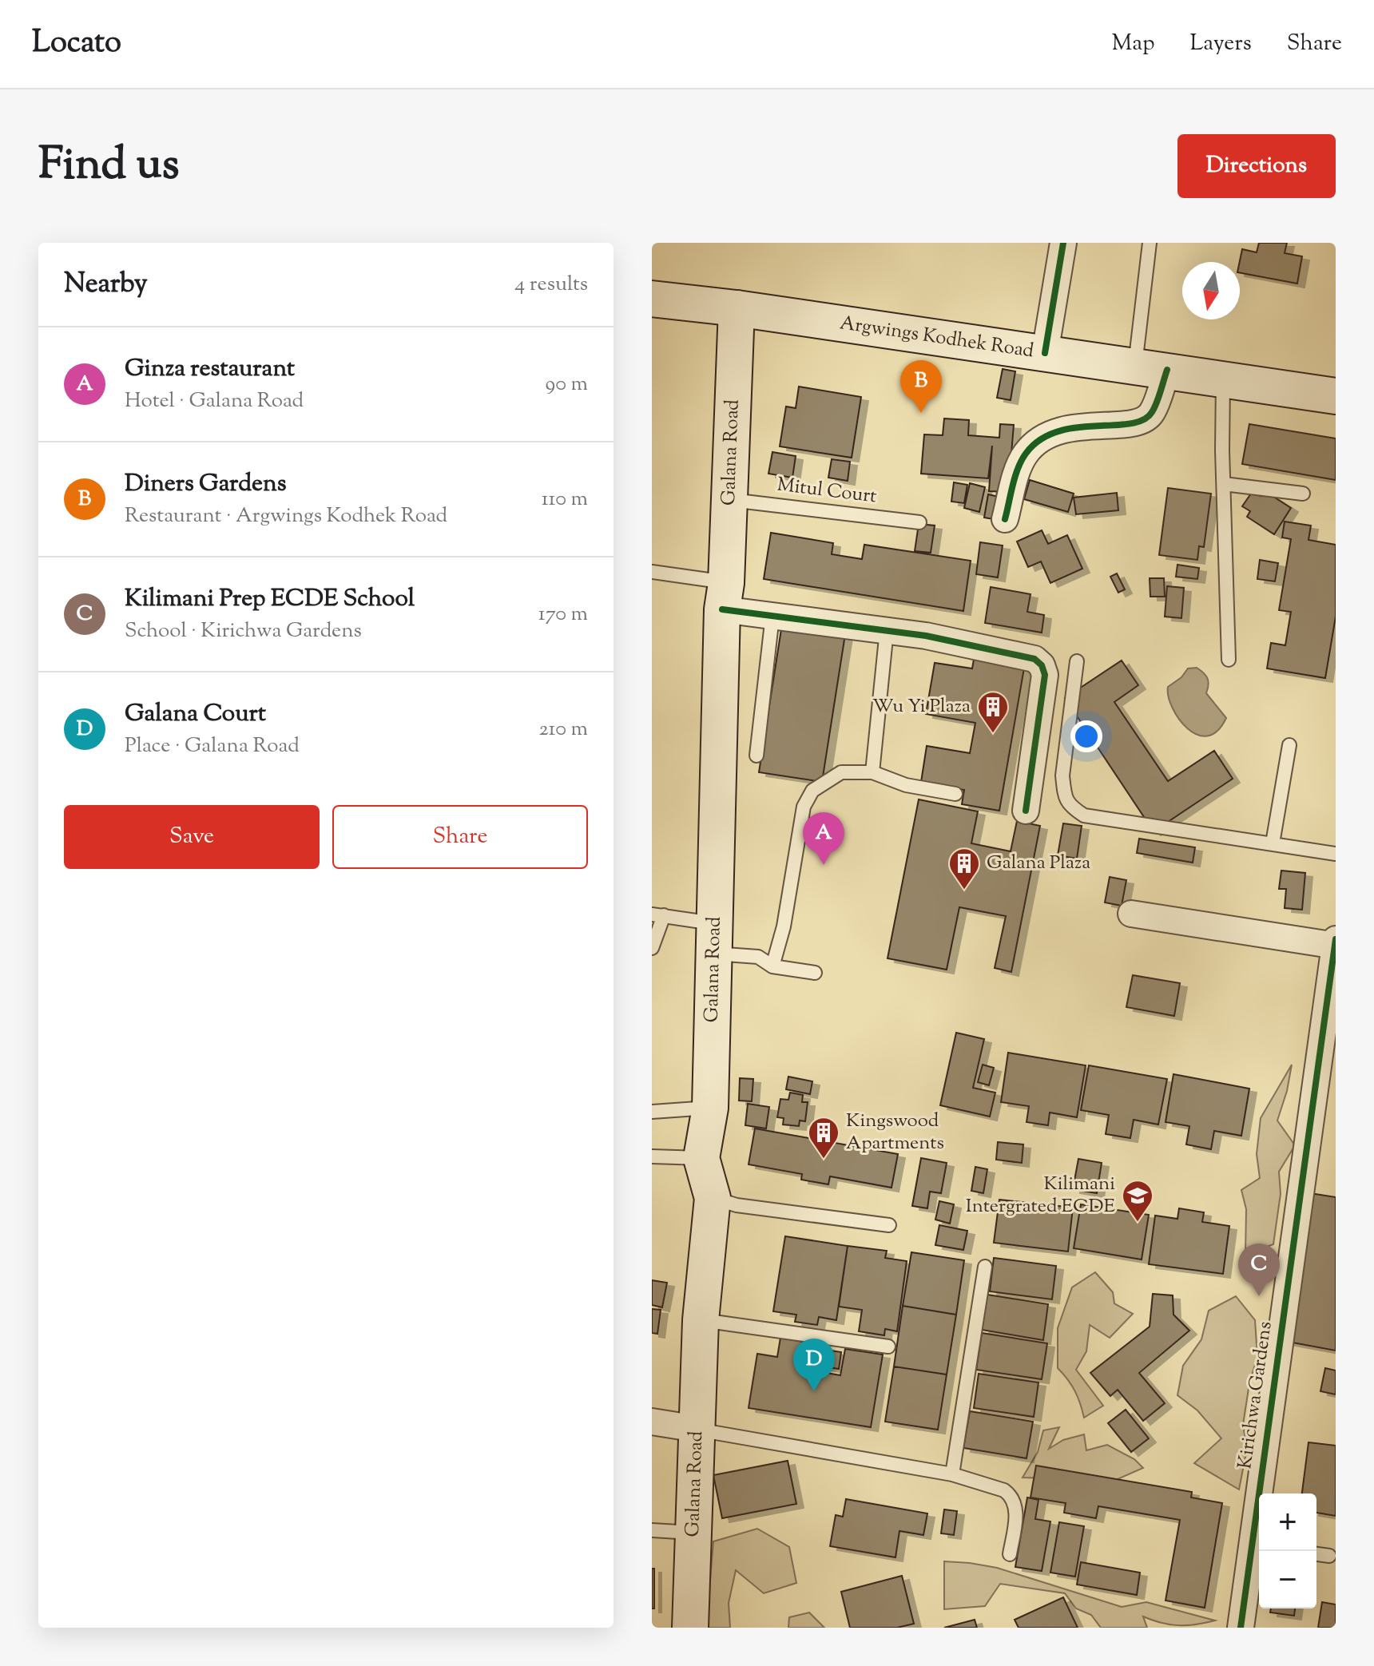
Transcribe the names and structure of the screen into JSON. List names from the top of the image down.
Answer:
{
  "streets": {
    "main road": ["Argwings Kodhek Road", "Galana Road"],
    "street": ["Kirichwa Gardens"],
    "lane": ["Mitul Court"]
  },
  "crossings": [
    ["Argwings Kodhek Road", "Galana Road"],
    ["Galana Road", "Mitul Court"]
  ],
  "places": {
    "building": ["Wu Yi Plaza", "Galana Plaza", "Kingswood Apartments"],
    "school or university": ["Kilimani Intergrated ECDE"]
  },
  "north": "bottom",
  "page": {
    "header": "Locato",
    "nav": ["Map", "Layers", "Share"],
    "title": "Find us",
    "buttons": [
      "Directions",
      ["Save", "Share"]
    ],
    "heading": ["Nearby", "4 results"],
    "list": [
      {
        "mark": "A",
        "name": "Ginza restaurant",
        "note": "Hotel · Galana Road",
        "value": "90 m"
      },
      {
        "mark": "B",
        "name": "Diners Gardens",
        "note": "Restaurant · Argwings Kodhek Road",
        "value": "110 m"
      },
      {
        "mark": "C",
        "name": "Kilimani Prep ECDE School",
        "note": "School · Kirichwa Gardens",
        "value": "170 m"
      },
      {
        "mark": "D",
        "name": "Galana Court",
        "note": "Place · Galana Road",
        "value": "210 m"
      }
    ],
    "pins": [
      "B",
      "A",
      "C",
      "D"
    ],
    "map_buttons": ["+", "−"]
  }
}
